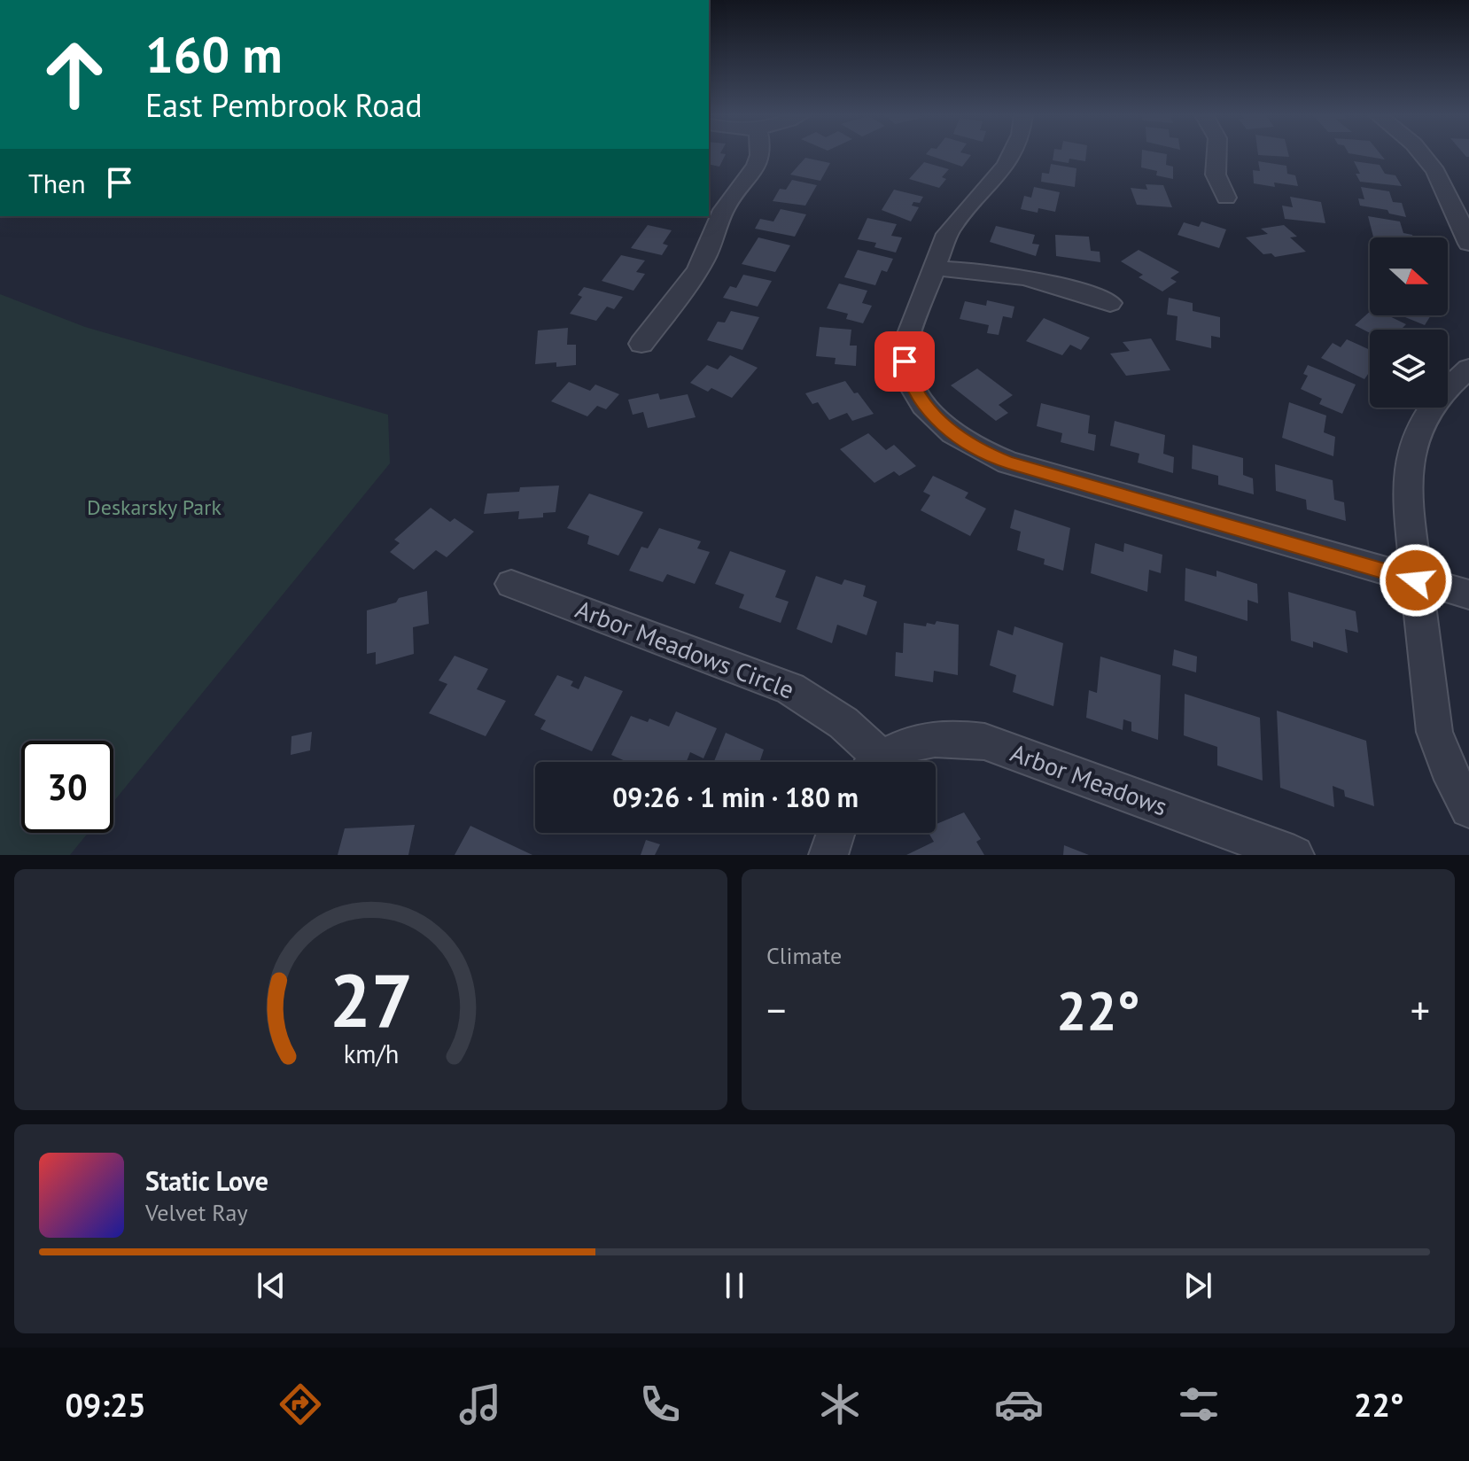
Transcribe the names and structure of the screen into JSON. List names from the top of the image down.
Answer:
{
  "streets": {
    "street": ["Arbor Meadows Circle", "Arbor Meadows"]
  },
  "parks": ["Deskarsky Park"],
  "north": "right",
  "page": {
    "turn": ["160 m", "East Pembrook Road"],
    "then": "Then",
    "limit": "30",
    "trip": "09:26 · 1 min · 180 m",
    "tile": "Climate",
    "heat": ["−", "22°", "+"],
    "song": ["Static Love", "Velvet Ray"],
    "tabs": ["09:25", "22°"],
    "gauge": ["27", "km/h"]
  }
}
